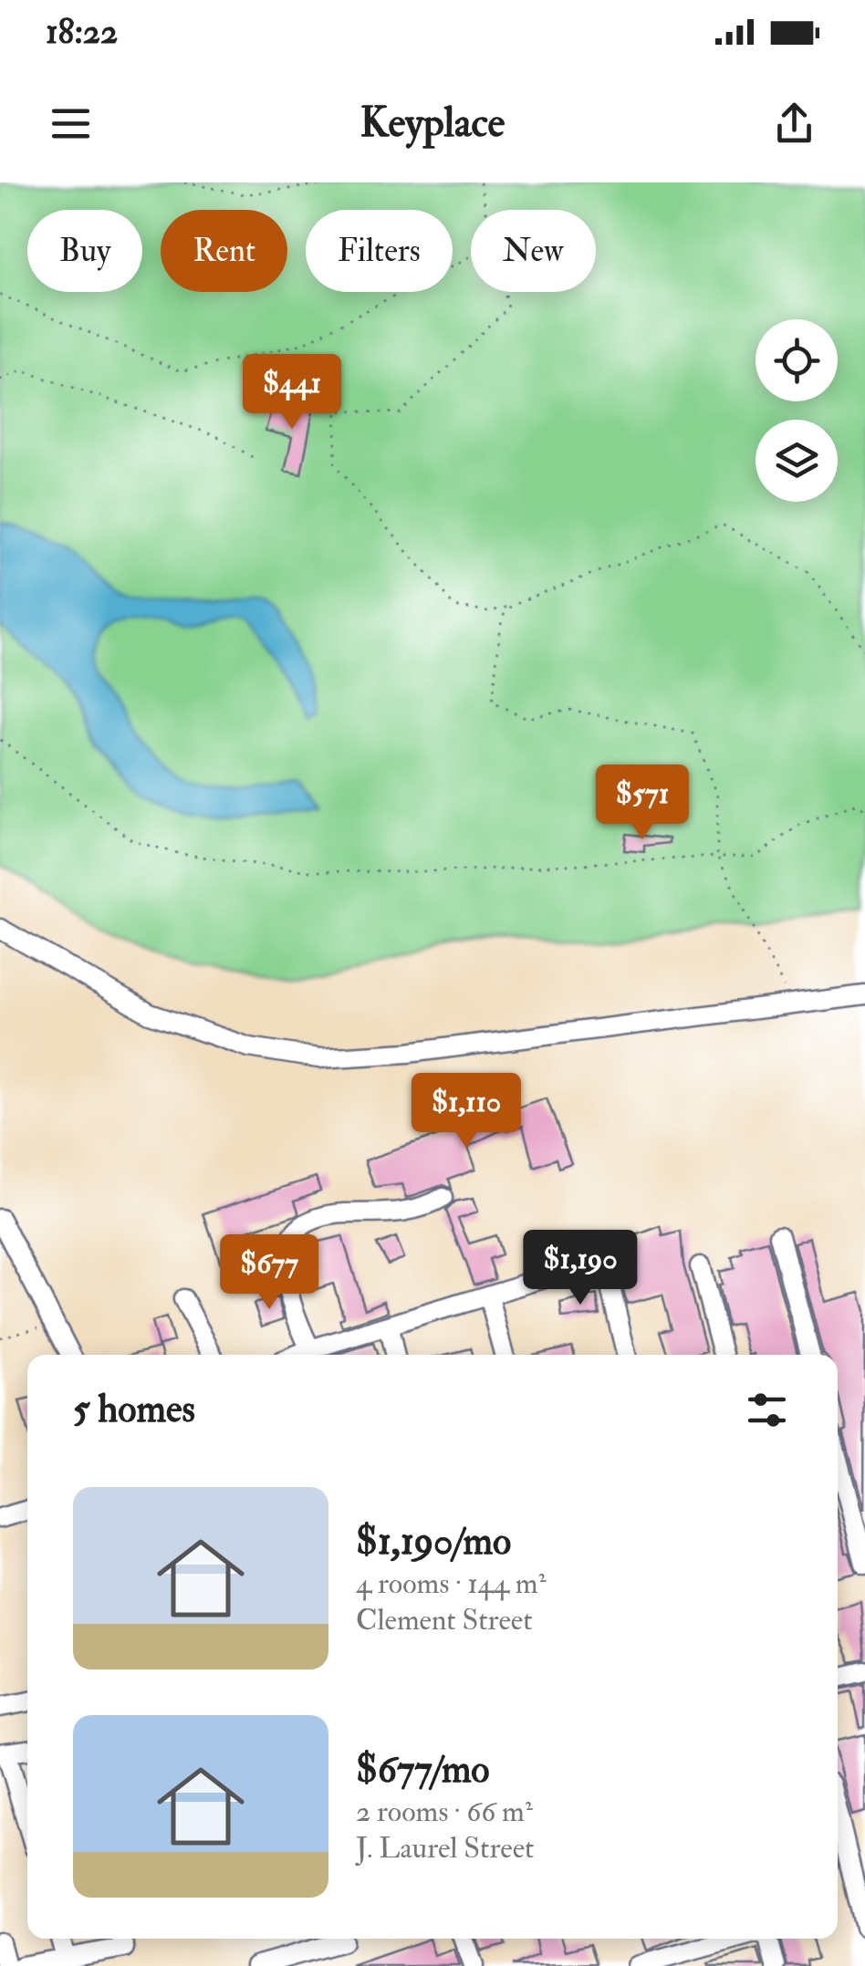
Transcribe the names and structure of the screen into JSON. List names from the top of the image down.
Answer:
{
  "page": {
    "status": "18:22",
    "header": "Keyplace",
    "chip": [
      "Buy",
      "Rent",
      "Filters",
      "New"
    ],
    "price": [
      "$441",
      "$571",
      "$1,110",
      "$1,190",
      "$677"
    ],
    "heading": "5 homes",
    "list": [
      {
        "name": "$1,190/mo",
        "note": "4 rooms · 144 m² · Clement Street"
      },
      {
        "name": "$677/mo",
        "note": "2 rooms · 66 m² · J. Laurel Street"
      }
    ]
  }
}
